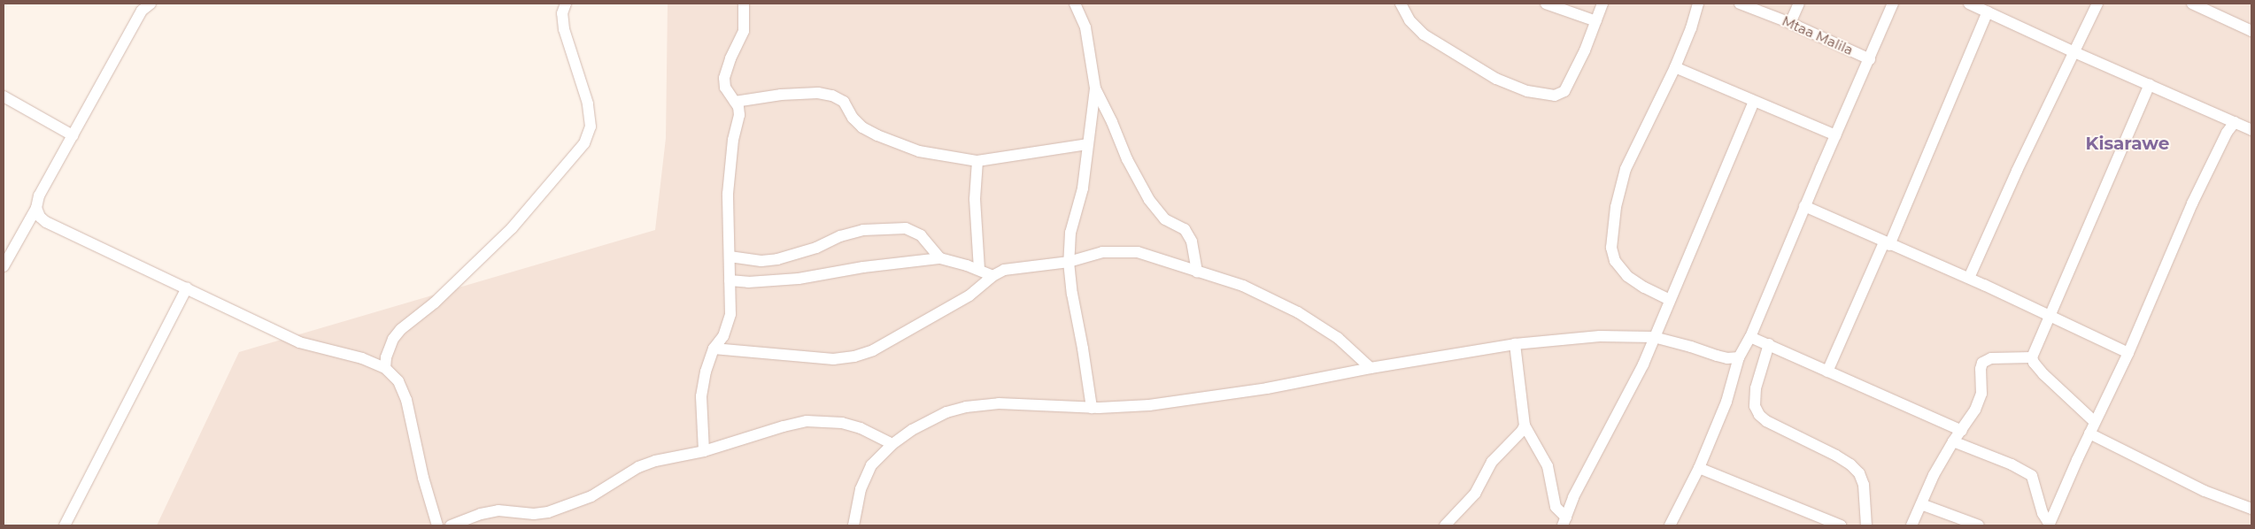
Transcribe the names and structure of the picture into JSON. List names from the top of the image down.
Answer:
{
  "streets": {
    "street": ["Mtaa Malila"]
  },
  "districts": ["Kisarawe"]
}
